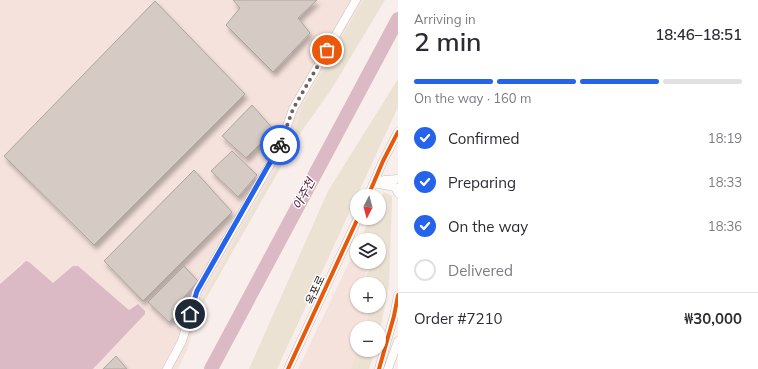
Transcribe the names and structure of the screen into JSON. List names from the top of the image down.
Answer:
{
  "streets": {
    "street": ["옥포로"]
  },
  "water": ["아주천"],
  "north": "bottom",
  "page": {
    "heading": ["2 min", "Arriving in", "18:46–18:51"],
    "panel": ["Order #7210", "₩30,000"],
    "bar": "On the way · 160 m",
    "list": [
      ["Confirmed", "18:19"],
      ["Preparing", "18:33"],
      ["On the way", "18:36"],
      "Delivered"
    ],
    "map_buttons": ["+", "−"]
  }
}
